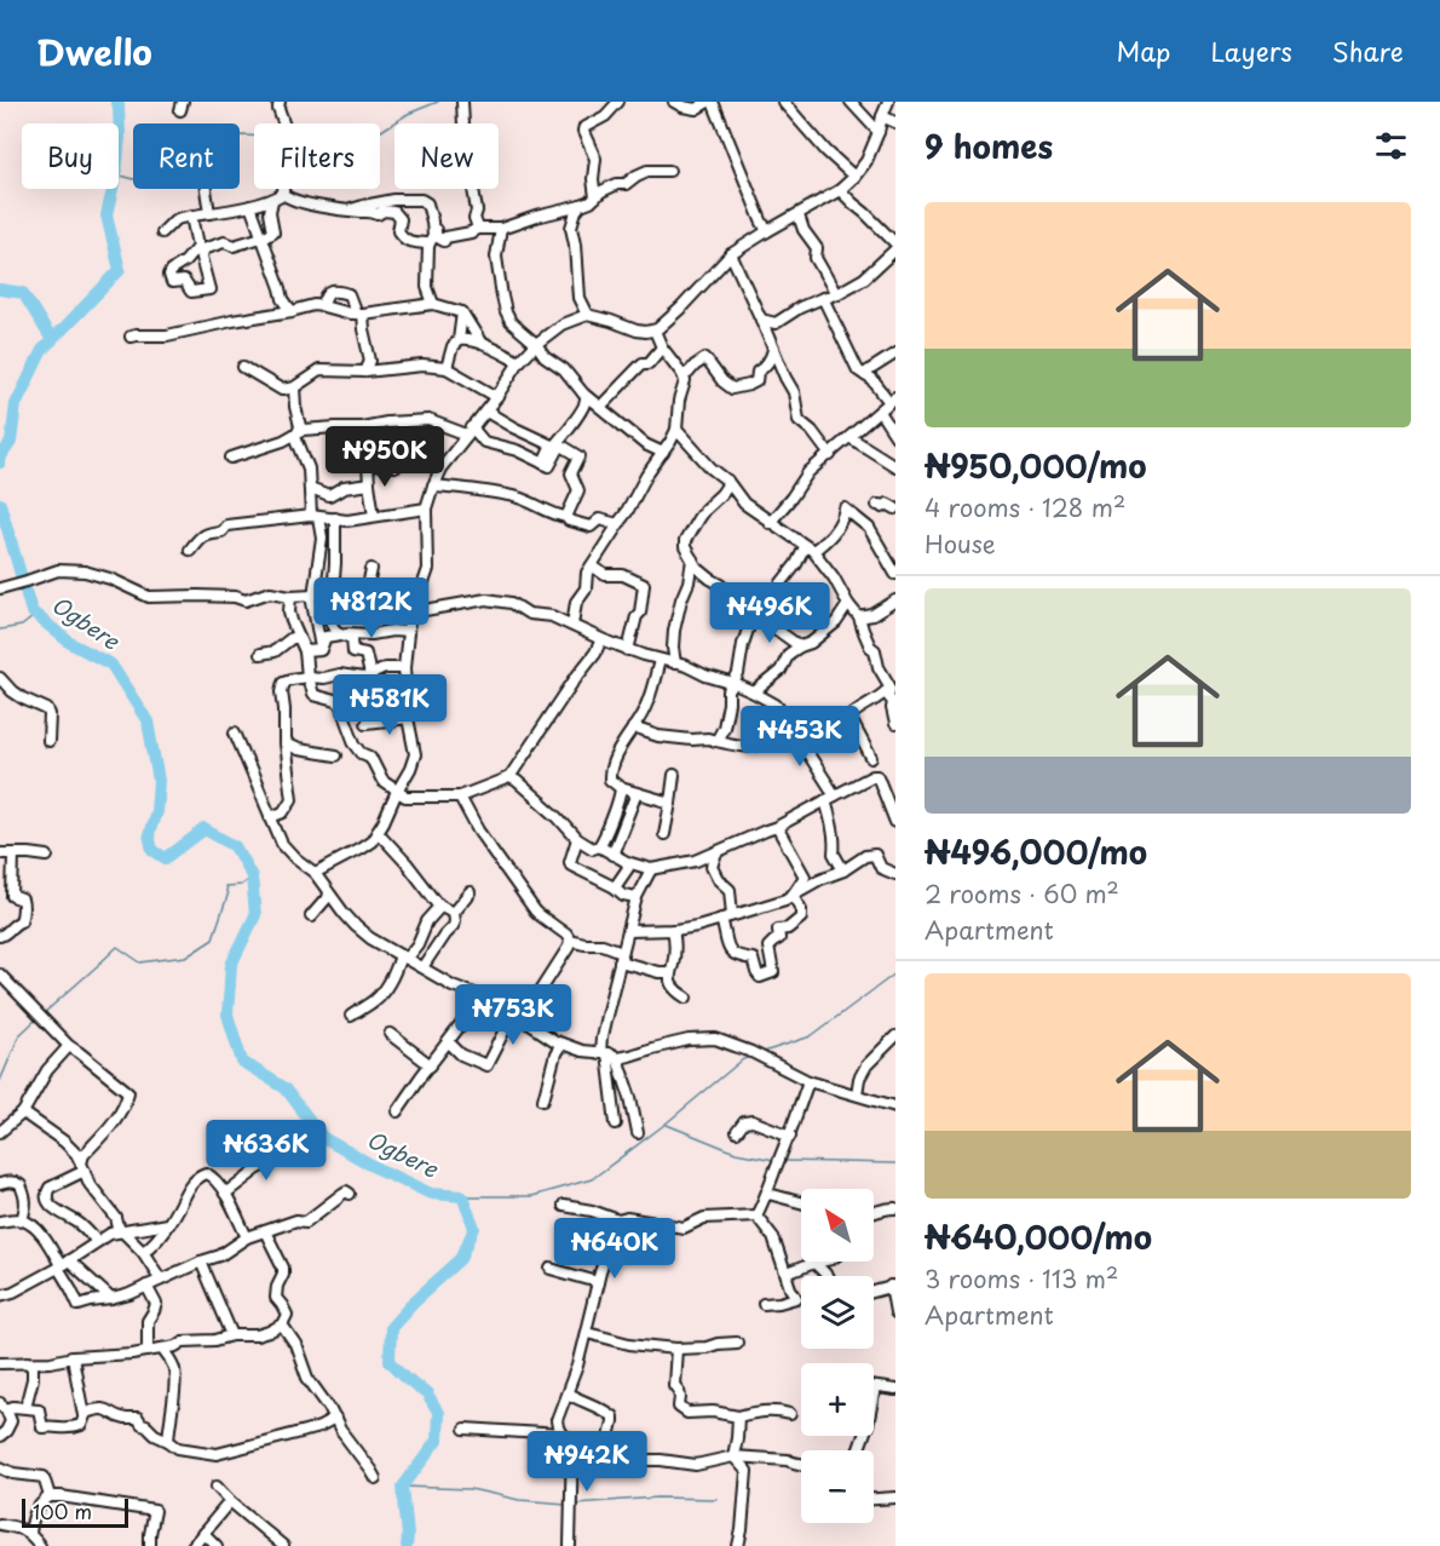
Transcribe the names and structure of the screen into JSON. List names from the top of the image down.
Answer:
{
  "water": ["Ogbere"],
  "scale_bar": "100 m",
  "north": "top left",
  "page": {
    "header": "Dwello",
    "nav": ["Map", "Layers", "Share"],
    "heading": "9 homes",
    "chip": [
      "Buy",
      "Rent",
      "Filters",
      "New"
    ],
    "list": [
      {
        "name": "₦950,000/mo",
        "note": "4 rooms · 128 m² · House"
      },
      {
        "name": "₦496,000/mo",
        "note": "2 rooms · 60 m² · Apartment"
      },
      {
        "name": "₦640,000/mo",
        "note": "3 rooms · 113 m² · Apartment"
      }
    ],
    "price": [
      "₦950K",
      "₦812K",
      "₦496K",
      "₦581K",
      "₦453K",
      "₦753K",
      "₦636K",
      "₦640K",
      "₦942K"
    ],
    "map_buttons": ["+", "−"],
    "scale": "100 m"
  }
}
